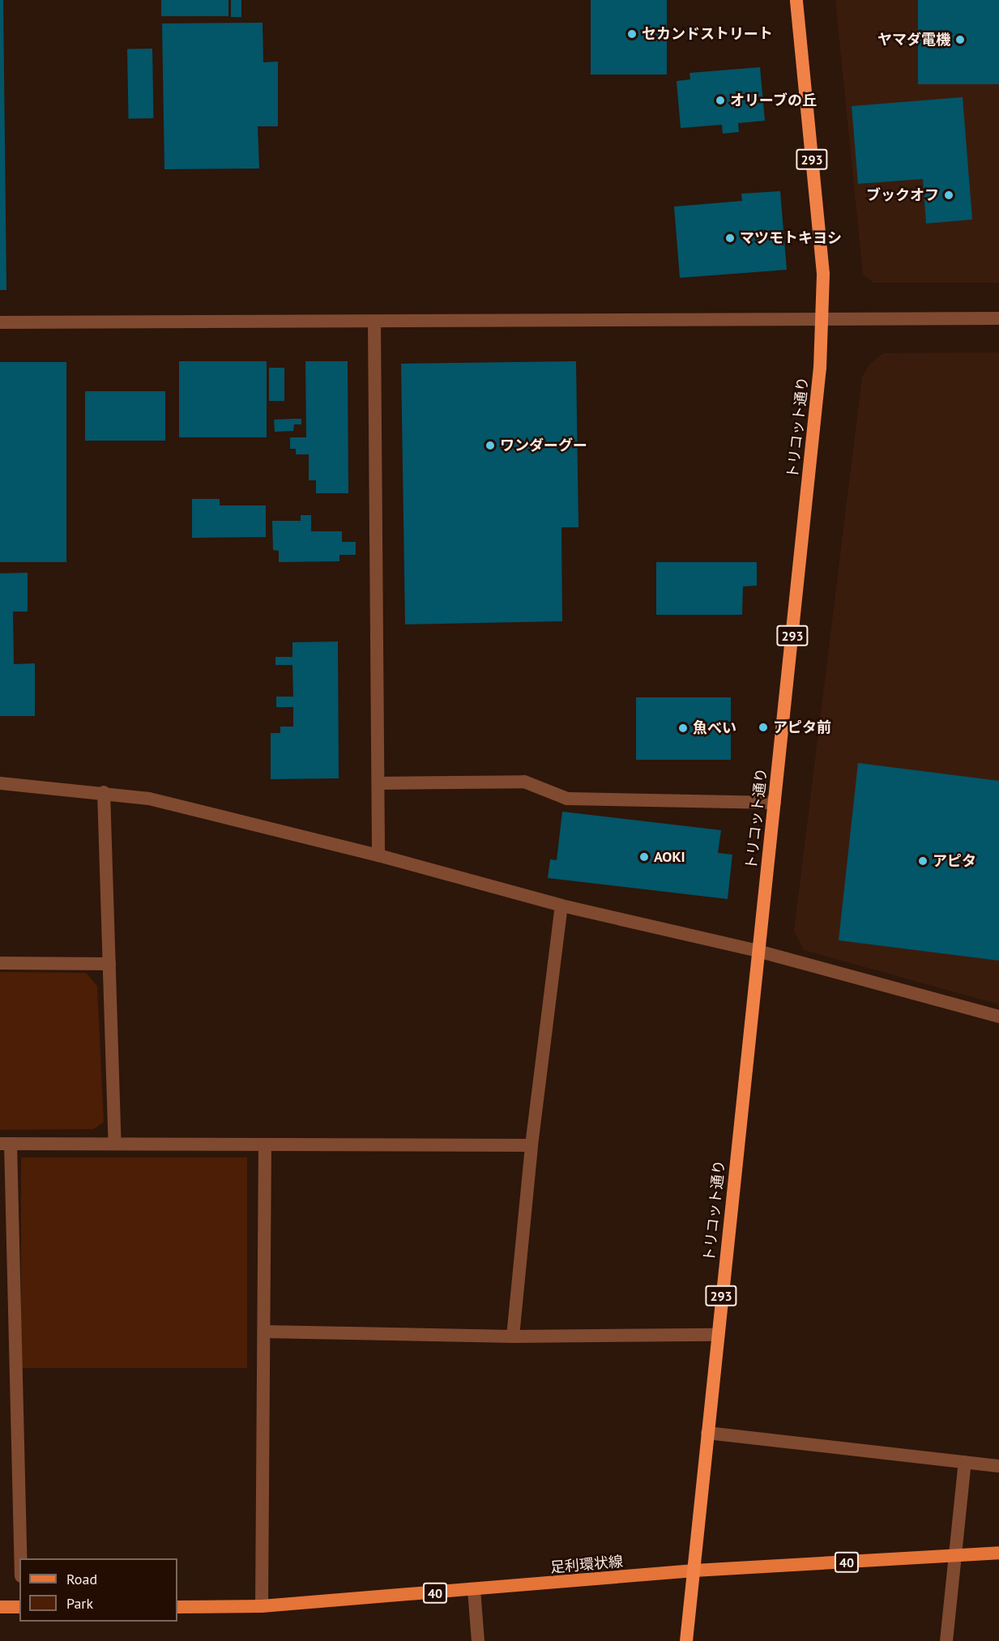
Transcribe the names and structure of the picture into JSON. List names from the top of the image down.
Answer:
{
  "streets": {
    "highway": ["293", "トリコット通り"],
    "main road": ["40", "足利環状線"]
  },
  "crossings": [
    ["トリコット通り", "足利環状線"]
  ],
  "places": [
    "セカンドストリート",
    "ヤマダ電機",
    "オリーブの丘",
    "ブックオフ",
    "マツモトキヨシ",
    "ワンダーグー",
    "アピタ前",
    "魚べい",
    "AOKI",
    "アピタ"
  ],
  "legend": ["Road", "Park"]
}
